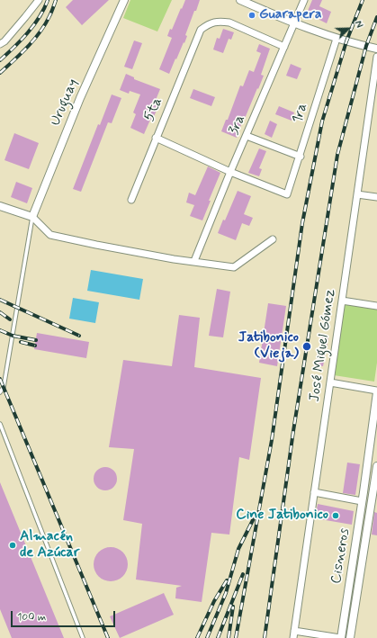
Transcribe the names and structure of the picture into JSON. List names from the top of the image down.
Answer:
{
  "streets": {
    "street": [
      "Uruguay",
      "5ta",
      "1ra",
      "3ra",
      "José Miguel Gómez",
      "Cisneros"
    ]
  },
  "crossings": [
    ["5ta", "3ra"],
    ["1ra", "3ra"]
  ],
  "places": [
    "Guarapera",
    "Jatibonico (Vieja)",
    "Cine Jatibonico",
    "Almacén de Azúcar"
  ],
  "scale_bar": "100 m",
  "north": "top right"
}
